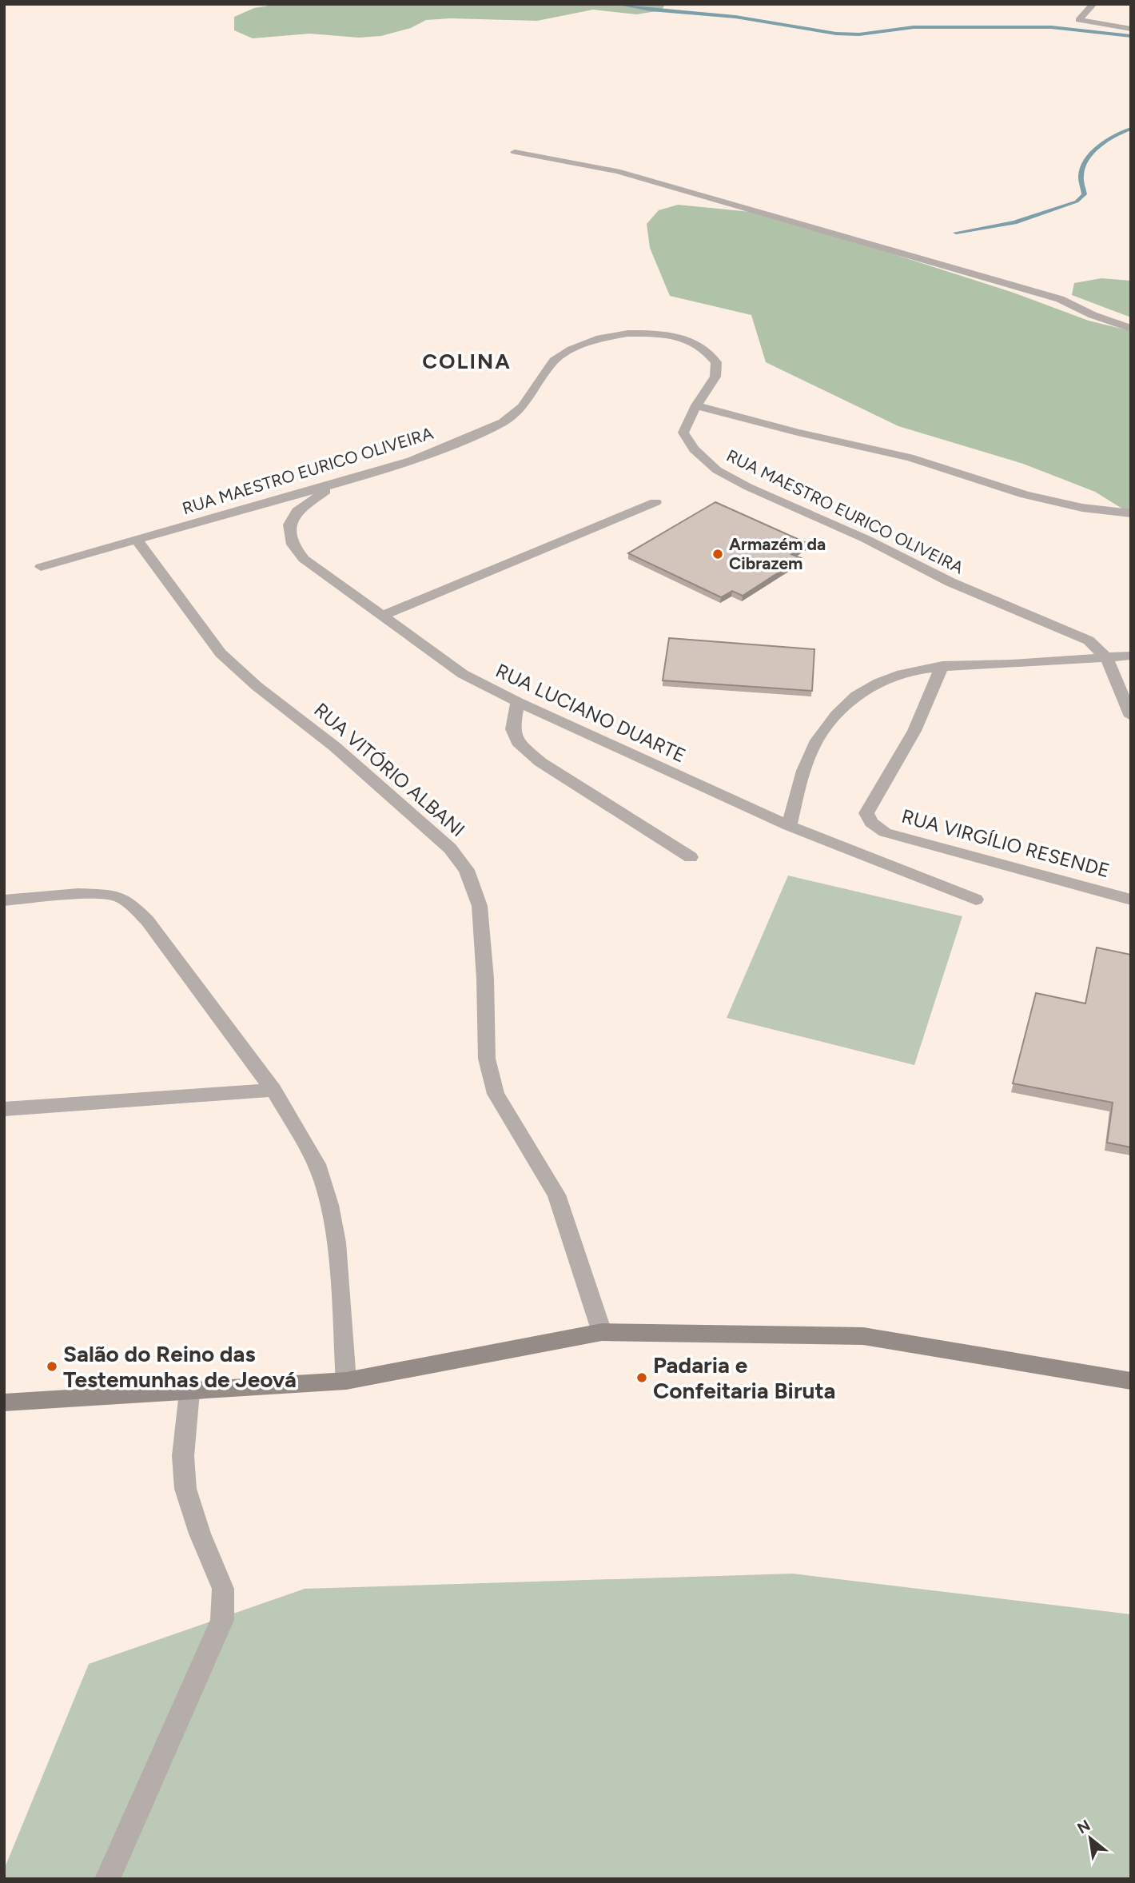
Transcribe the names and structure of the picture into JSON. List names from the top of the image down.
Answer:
{
  "streets": {
    "street": [
      "RUA MAESTRO EURICO OLIVEIRA",
      "RUA LUCIANO DUARTE",
      "RUA VITÓRIO ALBANI",
      "RUA VIRGÍLIO RESENDE"
    ]
  },
  "crossings": [
    ["RUA MAESTRO EURICO OLIVEIRA", "RUA LUCIANO DUARTE"],
    ["RUA MAESTRO EURICO OLIVEIRA", "RUA VITÓRIO ALBANI"]
  ],
  "districts": ["COLINA"],
  "places": ["Armazém da Cibrazem", "Salão do Reino das Testemunhas de Jeová", "Padaria e Confeitaria Biruta"],
  "north": "top left"
}
